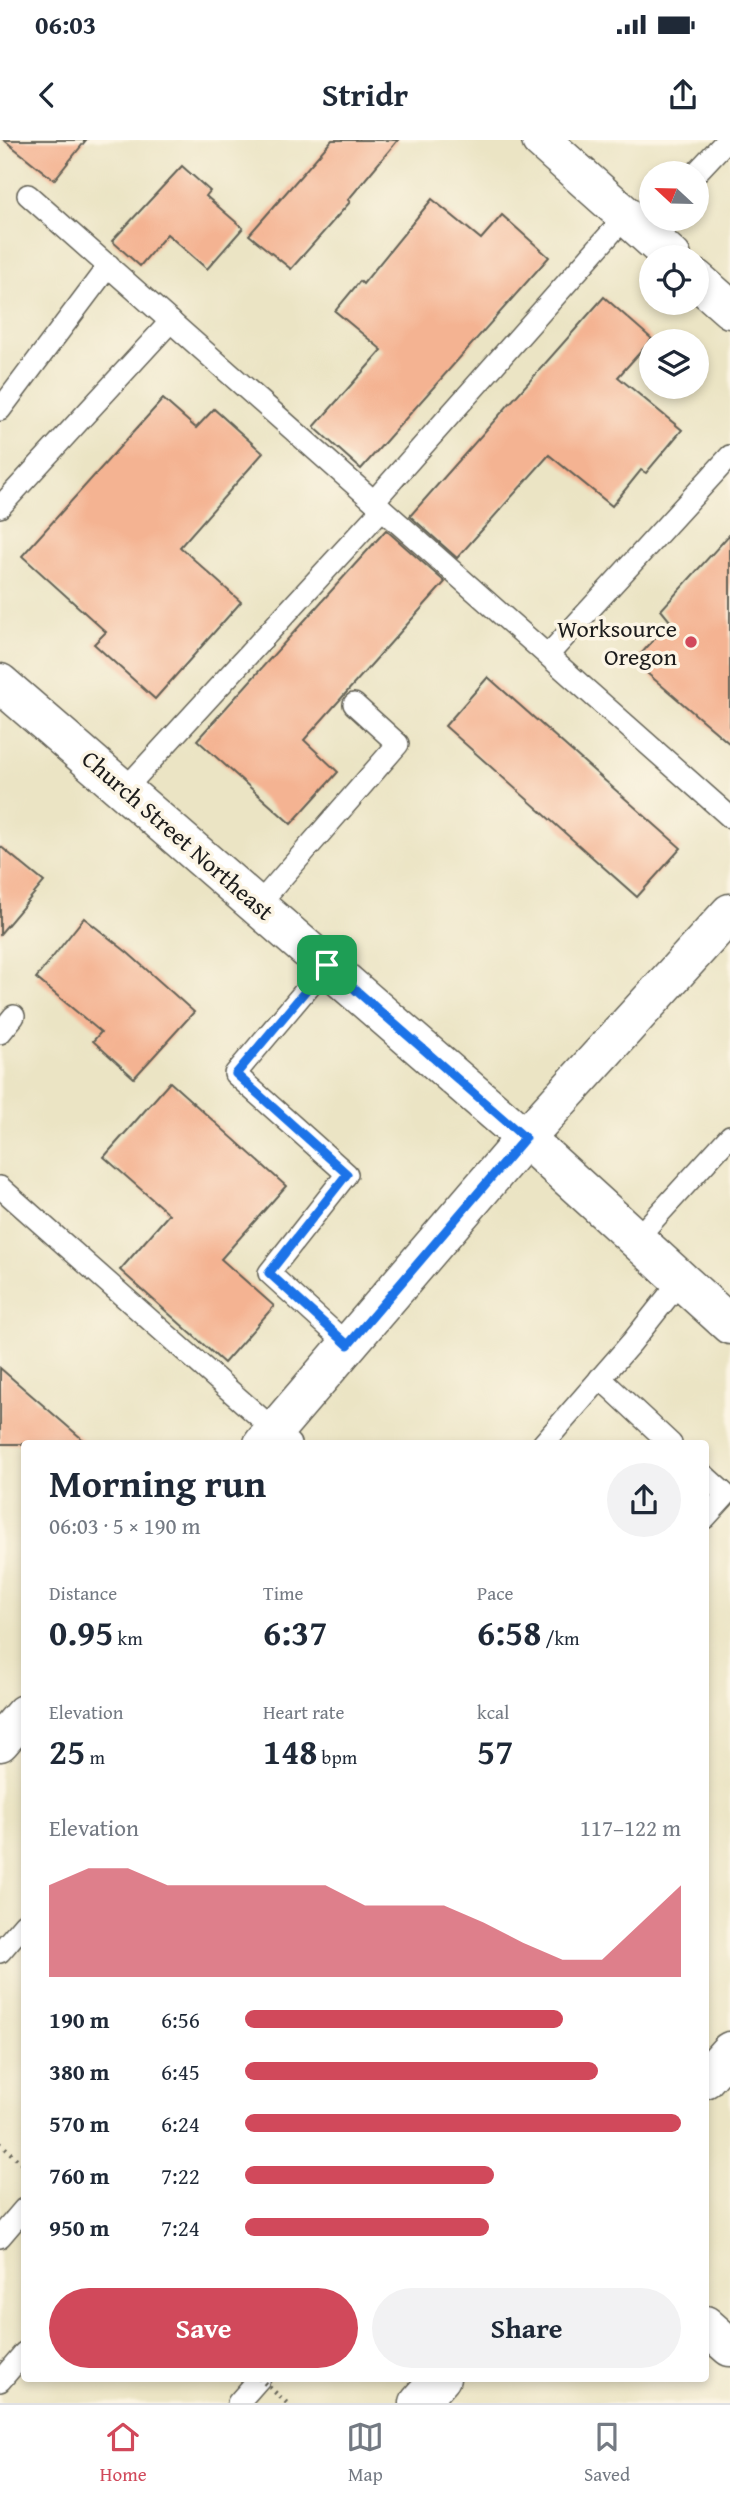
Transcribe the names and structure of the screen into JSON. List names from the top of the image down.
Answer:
{
  "streets": {
    "street": ["Church Street Northeast"]
  },
  "places": ["Worksource Oregon"],
  "north": "left",
  "page": {
    "status": "06:03",
    "header": "Stridr",
    "heading": ["Morning run", "06:03 · 5 × 190 m"],
    "stats": [
      ["Distance", "0.95 km"],
      ["Time", "6:37"],
      ["Pace", "6:58 /km"],
      ["Elevation", "25 m"],
      ["Heart rate", "148 bpm"],
      ["kcal", "57"]
    ],
    "chart": ["Elevation", "117–122 m"],
    "list": [
      {
        "name": "190 m",
        "note": "6:56"
      },
      {
        "name": "380 m",
        "note": "6:45"
      },
      {
        "name": "570 m",
        "note": "6:24"
      },
      {
        "name": "760 m",
        "note": "7:22"
      },
      {
        "name": "950 m",
        "note": "7:24"
      }
    ],
    "buttons": ["Save", "Share"],
    "tabs": ["Home", "Map", "Saved"]
  }
}
